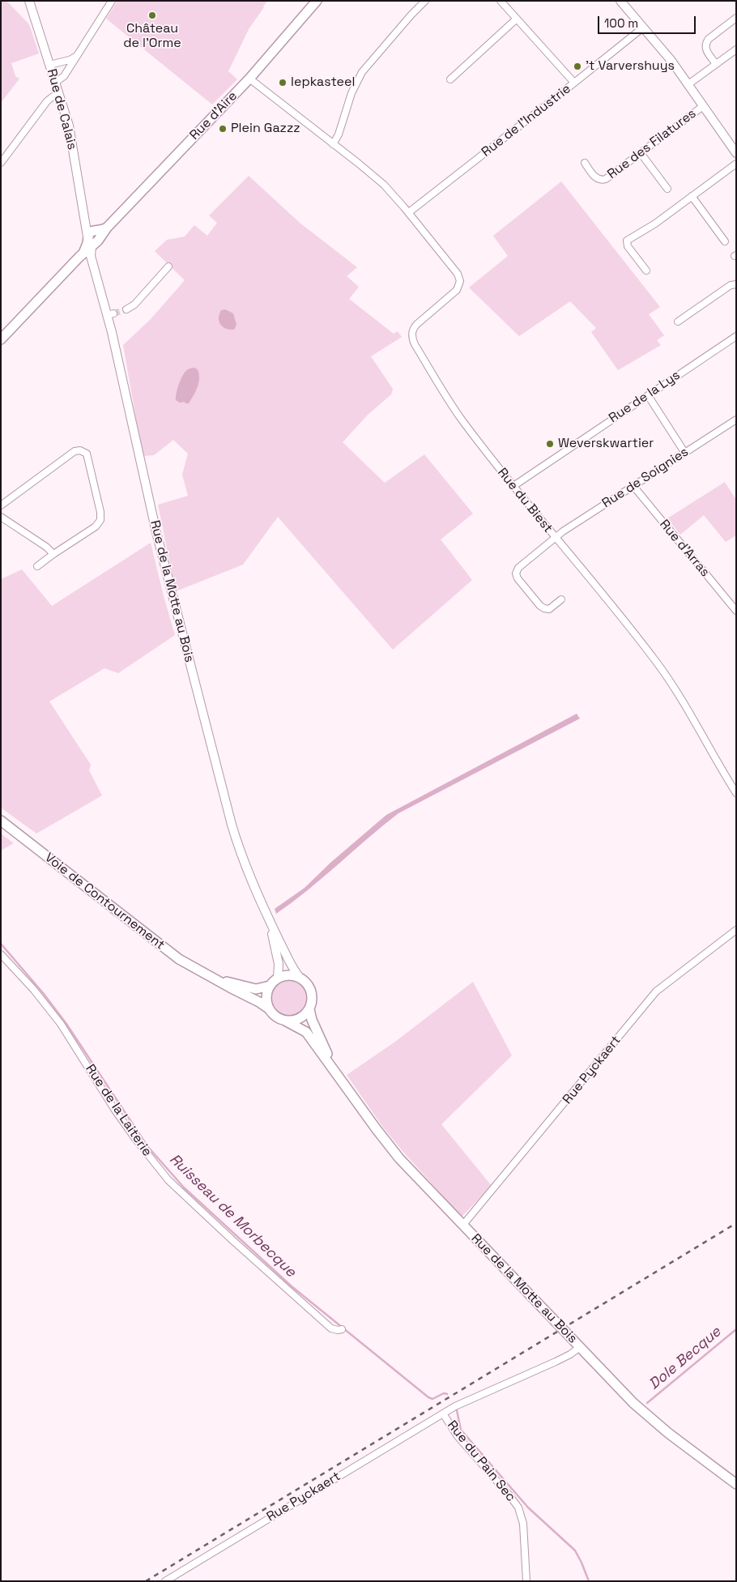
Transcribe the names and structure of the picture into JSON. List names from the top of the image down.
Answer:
{
  "streets": {
    "main road": ["Rue d'Aire", "Rue de la Motte au Bois", "Voie de Contournement"],
    "street": [
      "Rue de Calais",
      "Rue de l'Industrie",
      "Rue des Filatures",
      "Rue de la Lys",
      "Rue de Soignies",
      "Rue du Biest",
      "Rue d'Arras",
      "Rue Pyckaert",
      "Rue de la Laiterie",
      "Rue du Pain Sec"
    ]
  },
  "crossings": [
    ["Rue de Calais", "Rue d'Aire"],
    ["Rue de Calais", "Rue de la Motte au Bois"],
    ["Rue d'Aire", "Rue de la Motte au Bois"],
    ["Rue de l'Industrie", "Rue du Biest"],
    ["Rue de la Lys", "Rue du Biest"],
    ["Rue de Soignies", "Rue du Biest"],
    ["Rue de Soignies", "Rue d'Arras"],
    ["Rue de la Motte au Bois", "Rue Pyckaert"],
    ["Rue Pyckaert", "Rue du Pain Sec"]
  ],
  "water": ["Ruisseau de Morbecque", "Dole Becque"],
  "places": [
    "Château de l'Orme",
    "'t Varvershuys",
    "Iepkasteel",
    "Plein Gazzz",
    "Weverskwartier"
  ],
  "scale_bar": "100 m"
}
